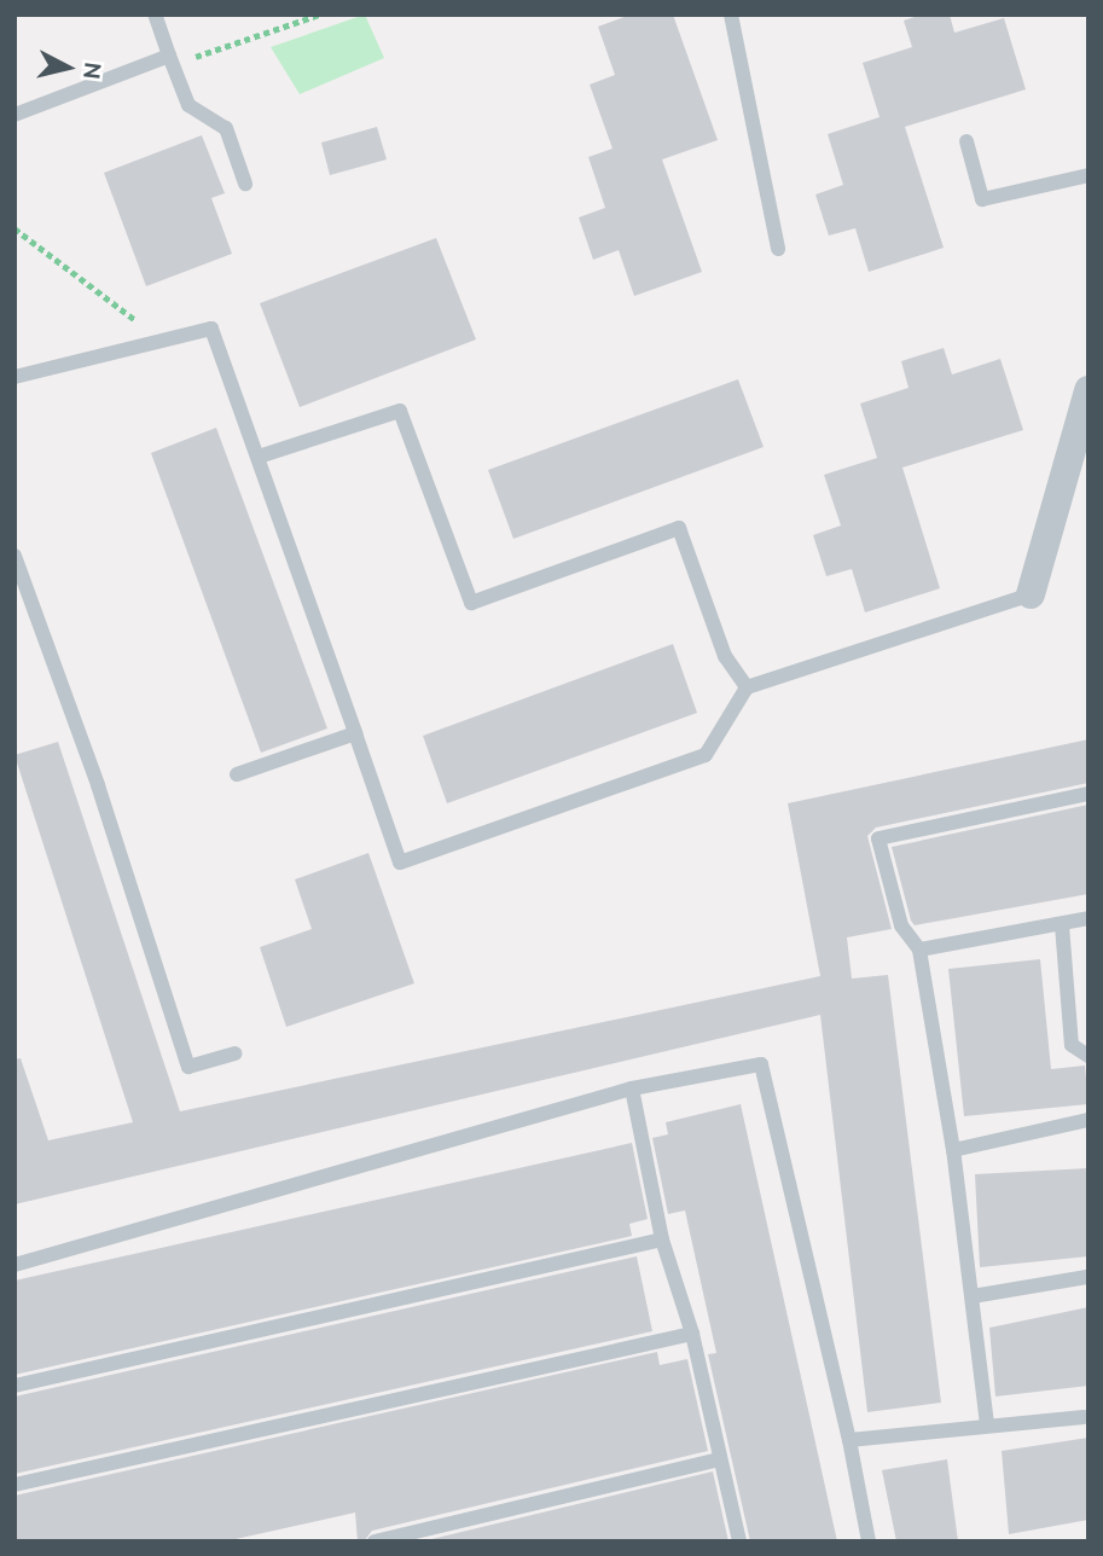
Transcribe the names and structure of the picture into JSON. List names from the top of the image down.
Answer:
{
  "north": "right"
}
